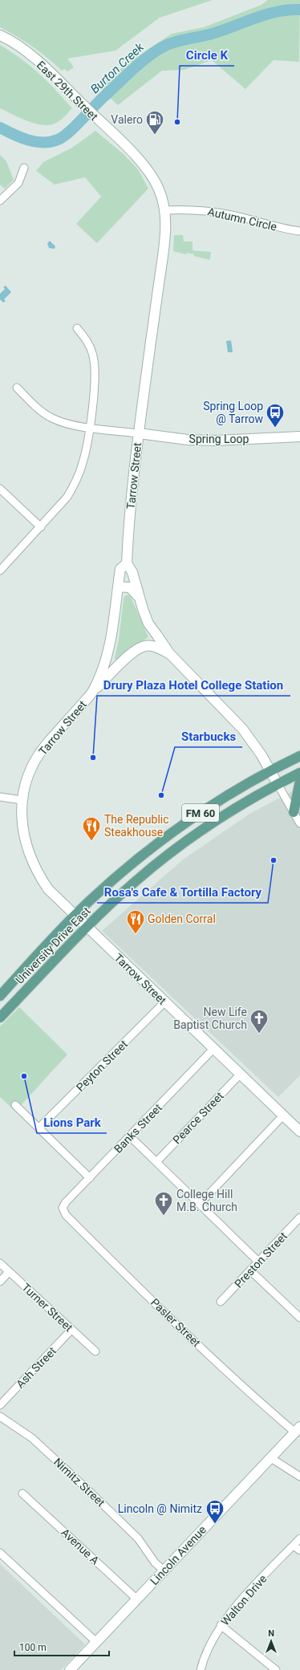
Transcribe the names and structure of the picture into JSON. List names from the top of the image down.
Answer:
{
  "streets": {
    "main road": [
      "East 29th Street",
      "Spring Loop",
      "Tarrow Street",
      "FM 60",
      "University Drive East",
      "Lincoln Avenue"
    ],
    "street": [
      "Autumn Circle",
      "Peyton Street",
      "Pearce Street",
      "Banks Street",
      "Preston Street",
      "Turner Street",
      "Pasler Street",
      "Ash Street",
      "Nimitz Street",
      "Avenue A",
      "Walton Drive"
    ]
  },
  "crossings": [
    ["East 29th Street", "Tarrow Street"],
    ["Autumn Circle", "Tarrow Street"],
    ["Spring Loop", "Tarrow Street"],
    ["Tarrow Street", "University Drive East"],
    ["Tarrow Street", "Peyton Street"],
    ["Tarrow Street", "Pearce Street"],
    ["Tarrow Street", "Banks Street"],
    ["Banks Street", "Pasler Street"],
    ["Turner Street", "Ash Street"],
    ["Pasler Street", "Lincoln Avenue"],
    ["Nimitz Street", "Lincoln Avenue"],
    ["Avenue A", "Lincoln Avenue"]
  ],
  "water": ["Burton Creek"],
  "places": {
    "other": [
      "Circle K",
      "Drury Plaza Hotel College Station",
      "Starbucks",
      "Rosa's Cafe & Tortilla Factory",
      "Lions Park"
    ],
    "fuel station": ["Valero"],
    "bus stop": ["Spring Loop @ Tarrow", "Lincoln @ Nimitz"],
    "restaurant": ["The Republic Steakhouse", "Golden Corral"],
    "church": ["New Life Baptist Church", "College Hill M.B. Church"]
  },
  "scale_bar": "100 m",
  "north": "top"
}
